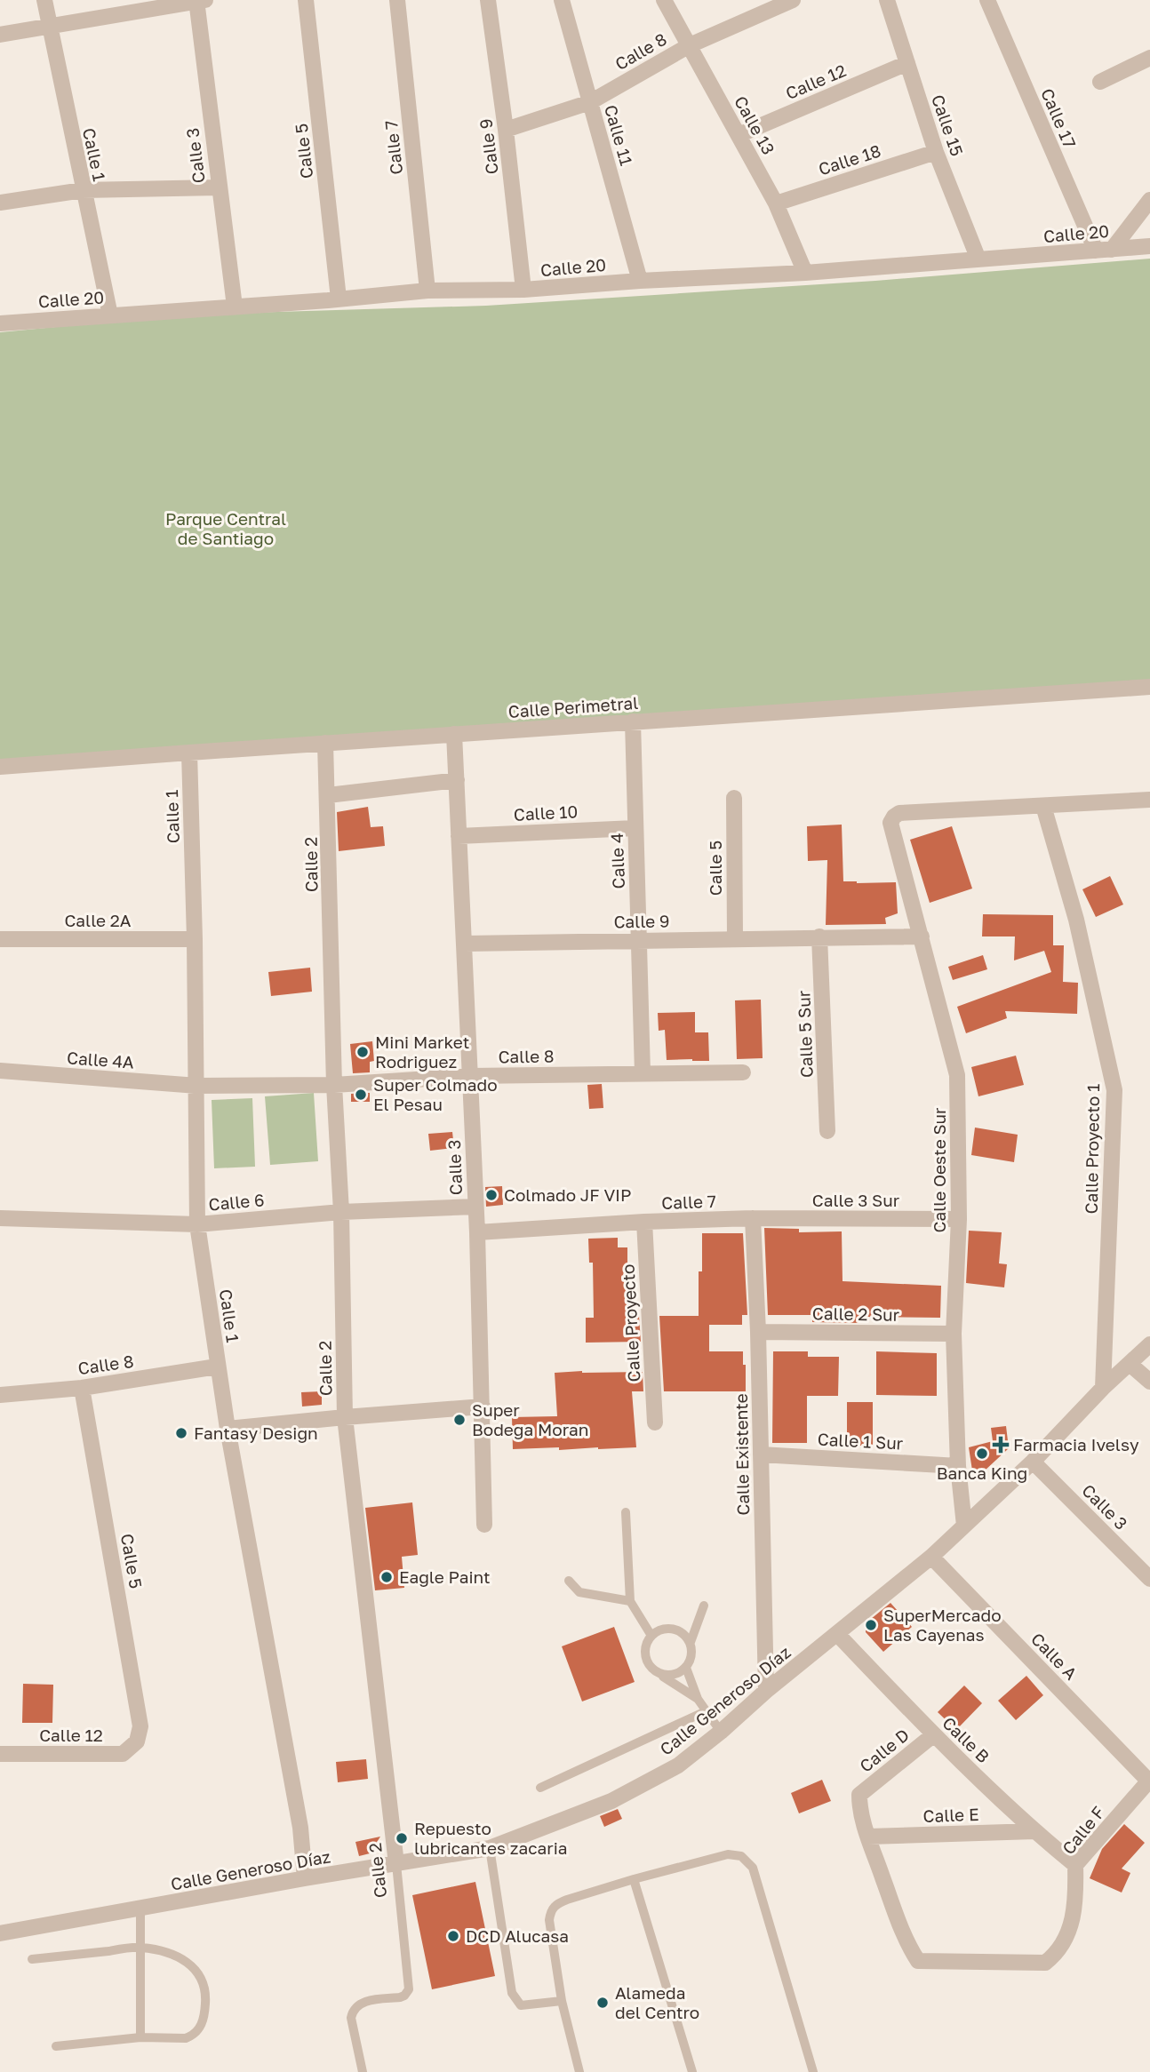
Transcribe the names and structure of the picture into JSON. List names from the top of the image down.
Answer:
{
  "streets": {
    "street": [
      "Calle 8",
      "Calle 12",
      "Calle 17",
      "Calle 13",
      "Calle 15",
      "Calle 11",
      "Calle 9",
      "Calle 7",
      "Calle 5",
      "Calle 1",
      "Calle 3",
      "Calle 18",
      "Calle 20",
      "Calle Perimetral",
      "Calle 10",
      "Calle 4",
      "Calle 2",
      "Calle 2A",
      "Calle 5 Sur",
      "Calle 4A",
      "Calle Proyecto 1",
      "Calle Oeste Sur",
      "Calle 3 Sur",
      "Calle 6",
      "Calle 2 Sur",
      "Calle Proyecto",
      "Calle 1 Sur",
      "Calle Existente",
      "Calle A",
      "Calle Generoso Díaz",
      "Calle B",
      "Calle D",
      "Calle E",
      "Calle F"
    ]
  },
  "crossings": [
    ["Calle 8", "Calle 13"],
    ["Calle 8", "Calle 11"],
    ["Calle 8", "Calle 9"],
    ["Calle 8", "Calle 5"],
    ["Calle 8", "Calle 1"],
    ["Calle 8", "Calle 3"],
    ["Calle 8", "Calle 4"],
    ["Calle 8", "Calle 2"],
    ["Calle 8", "Calle 4A"],
    ["Calle 12", "Calle 13"],
    ["Calle 12", "Calle 15"],
    ["Calle 12", "Calle 5"],
    ["Calle 17", "Calle 20"],
    ["Calle 13", "Calle 18"],
    ["Calle 13", "Calle 20"],
    ["Calle 15", "Calle 18"],
    ["Calle 15", "Calle 20"],
    ["Calle 11", "Calle 20"],
    ["Calle 9", "Calle 5"],
    ["Calle 9", "Calle 3"],
    ["Calle 9", "Calle 20"],
    ["Calle 9", "Calle 4"],
    ["Calle 9", "Calle 5 Sur"],
    ["Calle 9", "Calle Oeste Sur"],
    ["Calle 7", "Calle 3"],
    ["Calle 7", "Calle 20"],
    ["Calle 7", "Calle 3 Sur"],
    ["Calle 7", "Calle Proyecto"],
    ["Calle 7", "Calle Existente"],
    ["Calle 5", "Calle 20"],
    ["Calle 1", "Calle 20"],
    ["Calle 1", "Calle Perimetral"],
    ["Calle 1", "Calle 2A"],
    ["Calle 1", "Calle 4A"],
    ["Calle 1", "Calle 6"],
    ["Calle 1", "Calle Generoso Díaz"],
    ["Calle 3", "Calle 20"],
    ["Calle 3", "Calle Perimetral"],
    ["Calle 3", "Calle 10"],
    ["Calle 3", "Calle 6"],
    ["Calle 3", "Calle Generoso Díaz"],
    ["Calle Perimetral", "Calle 4"],
    ["Calle Perimetral", "Calle 2"],
    ["Calle 10", "Calle 4"],
    ["Calle 2", "Calle 6"],
    ["Calle 2", "Calle Generoso Díaz"],
    ["Calle Proyecto 1", "Calle Oeste Sur"],
    ["Calle Proyecto 1", "Calle Generoso Díaz"],
    ["Calle Oeste Sur", "Calle 3 Sur"],
    ["Calle Oeste Sur", "Calle 2 Sur"],
    ["Calle Oeste Sur", "Calle 1 Sur"],
    ["Calle Oeste Sur", "Calle Generoso Díaz"],
    ["Calle 3 Sur", "Calle Existente"],
    ["Calle 2 Sur", "Calle Existente"],
    ["Calle 1 Sur", "Calle Existente"],
    ["Calle Existente", "Calle Generoso Díaz"],
    ["Calle A", "Calle Generoso Díaz"],
    ["Calle A", "Calle F"],
    ["Calle Generoso Díaz", "Calle B"],
    ["Calle B", "Calle D"],
    ["Calle B", "Calle E"],
    ["Calle B", "Calle F"],
    ["Calle D", "Calle E"],
    ["Calle D", "Calle F"],
    ["Calle E", "Calle F"]
  ],
  "parks": ["Parque Central de Santiago"],
  "places": {
    "other": [
      "Mini Market Rodriguez",
      "Super Colmado El Pesau",
      "Colmado JF VIP",
      "Super Bodega Moran",
      "Fantasy Design",
      "Banca King",
      "Eagle Paint",
      "SuperMercado Las Cayenas",
      "Repuesto lubricantes zacaria",
      "DCD Alucasa",
      "Alameda del Centro"
    ],
    "health": ["Farmacia Ivelsy"]
  }
}
